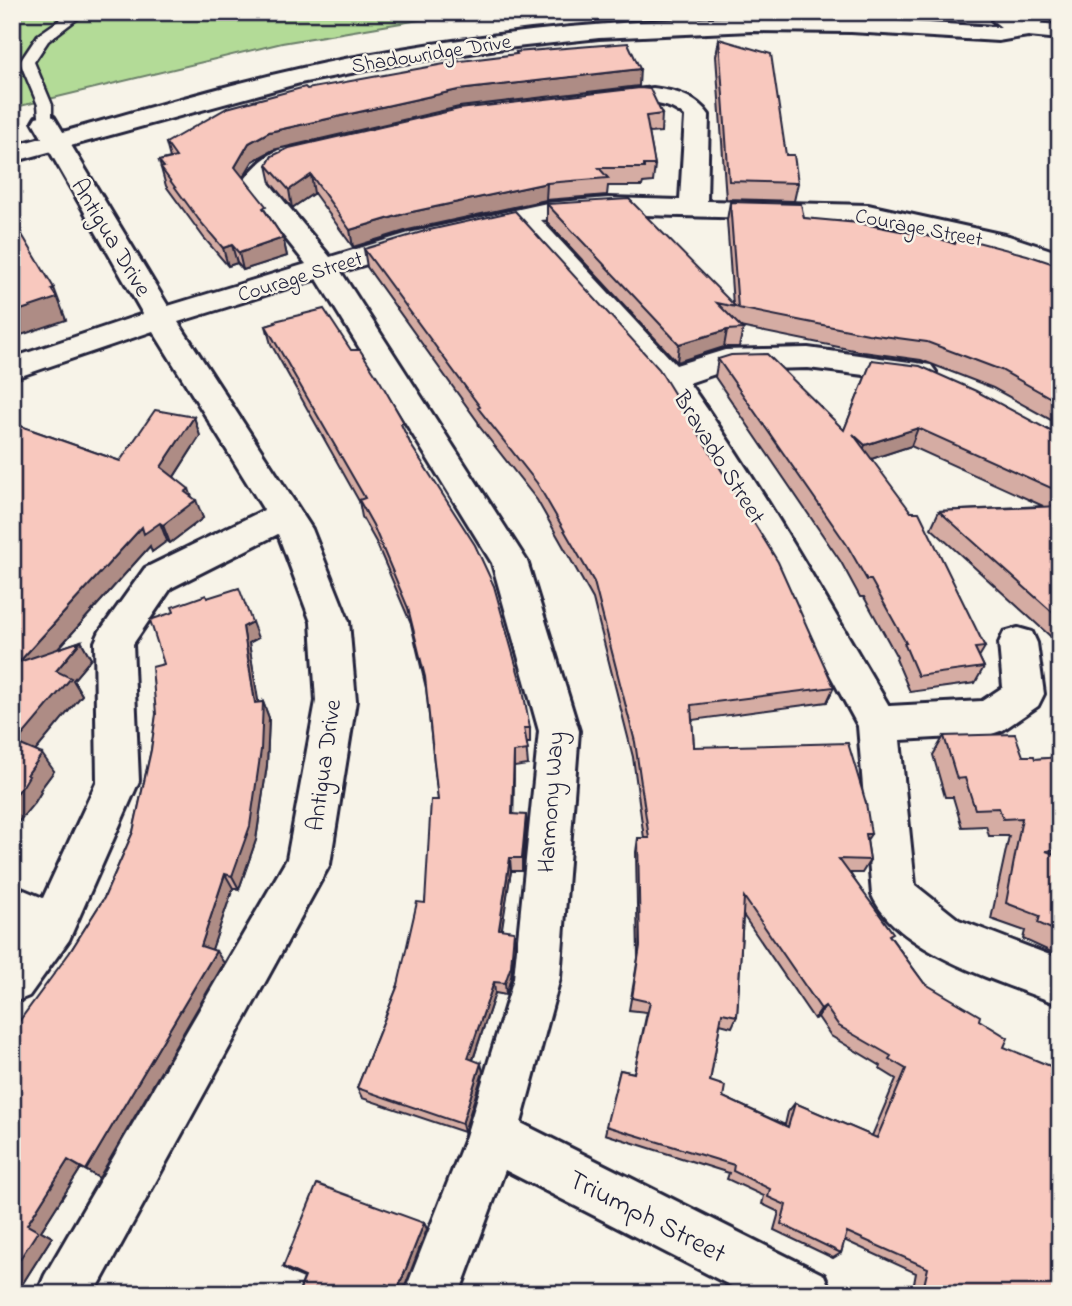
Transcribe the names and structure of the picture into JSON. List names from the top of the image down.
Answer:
{
  "streets": {
    "street": [
      "Shadowridge Drive",
      "Courage Street",
      "Antigua Drive",
      "Bravado Street",
      "Harmony Way",
      "Triumph Street"
    ]
  },
  "crossings": [
    ["Shadowridge Drive", "Antigua Drive"],
    ["Courage Street", "Antigua Drive"],
    ["Courage Street", "Bravado Street"],
    ["Courage Street", "Harmony Way"],
    ["Harmony Way", "Triumph Street"]
  ]
}
